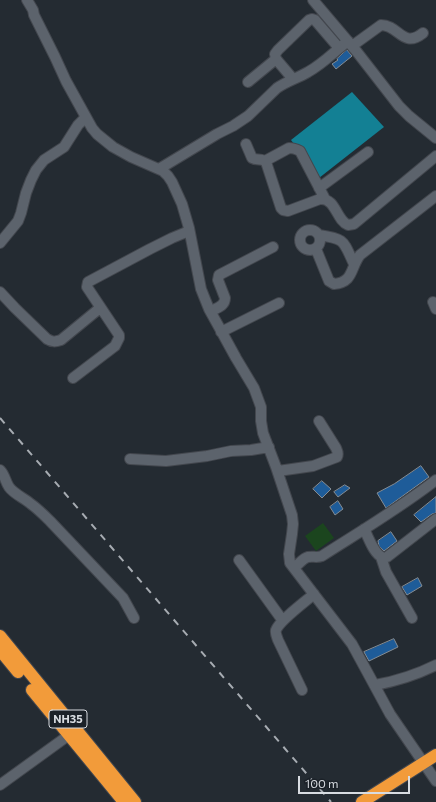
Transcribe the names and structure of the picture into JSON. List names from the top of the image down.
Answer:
{
  "streets": {
    "highway": ["NH35"]
  },
  "scale_bar": "100 m"
}
